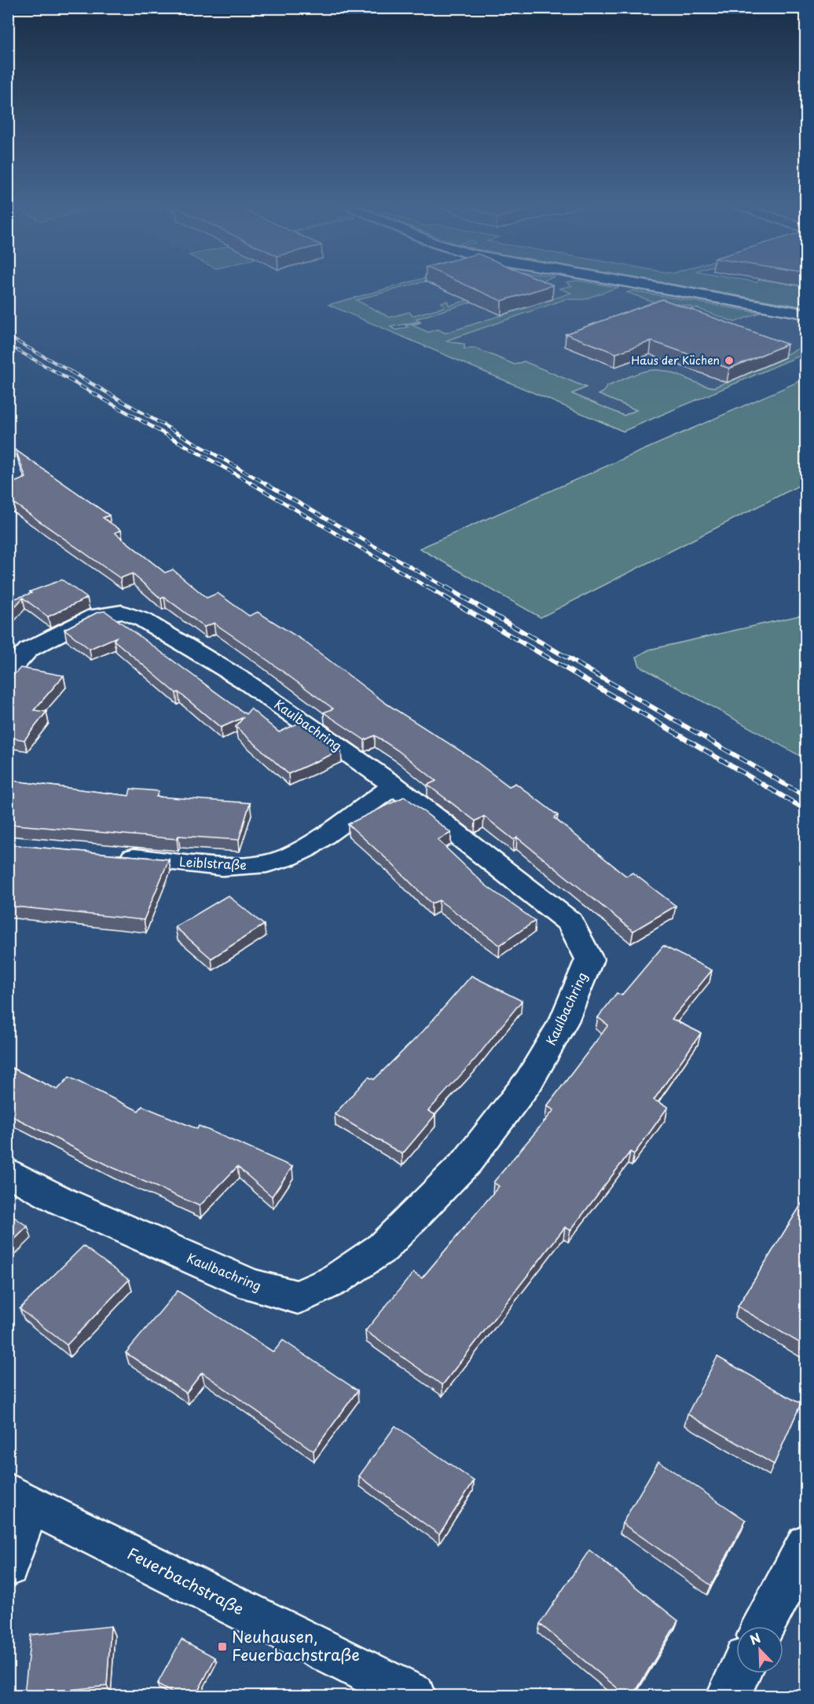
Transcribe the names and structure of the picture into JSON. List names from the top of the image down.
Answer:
{
  "streets": {
    "street": ["Kaulbachring", "Leiblstraße", "Feuerbachstraße"]
  },
  "crossings": [
    ["Kaulbachring", "Leiblstraße"]
  ],
  "places": {
    "other": ["Haus der Küchen"],
    "transit": ["Neuhausen, Feuerbachstraße"]
  },
  "north": "top left"
}
